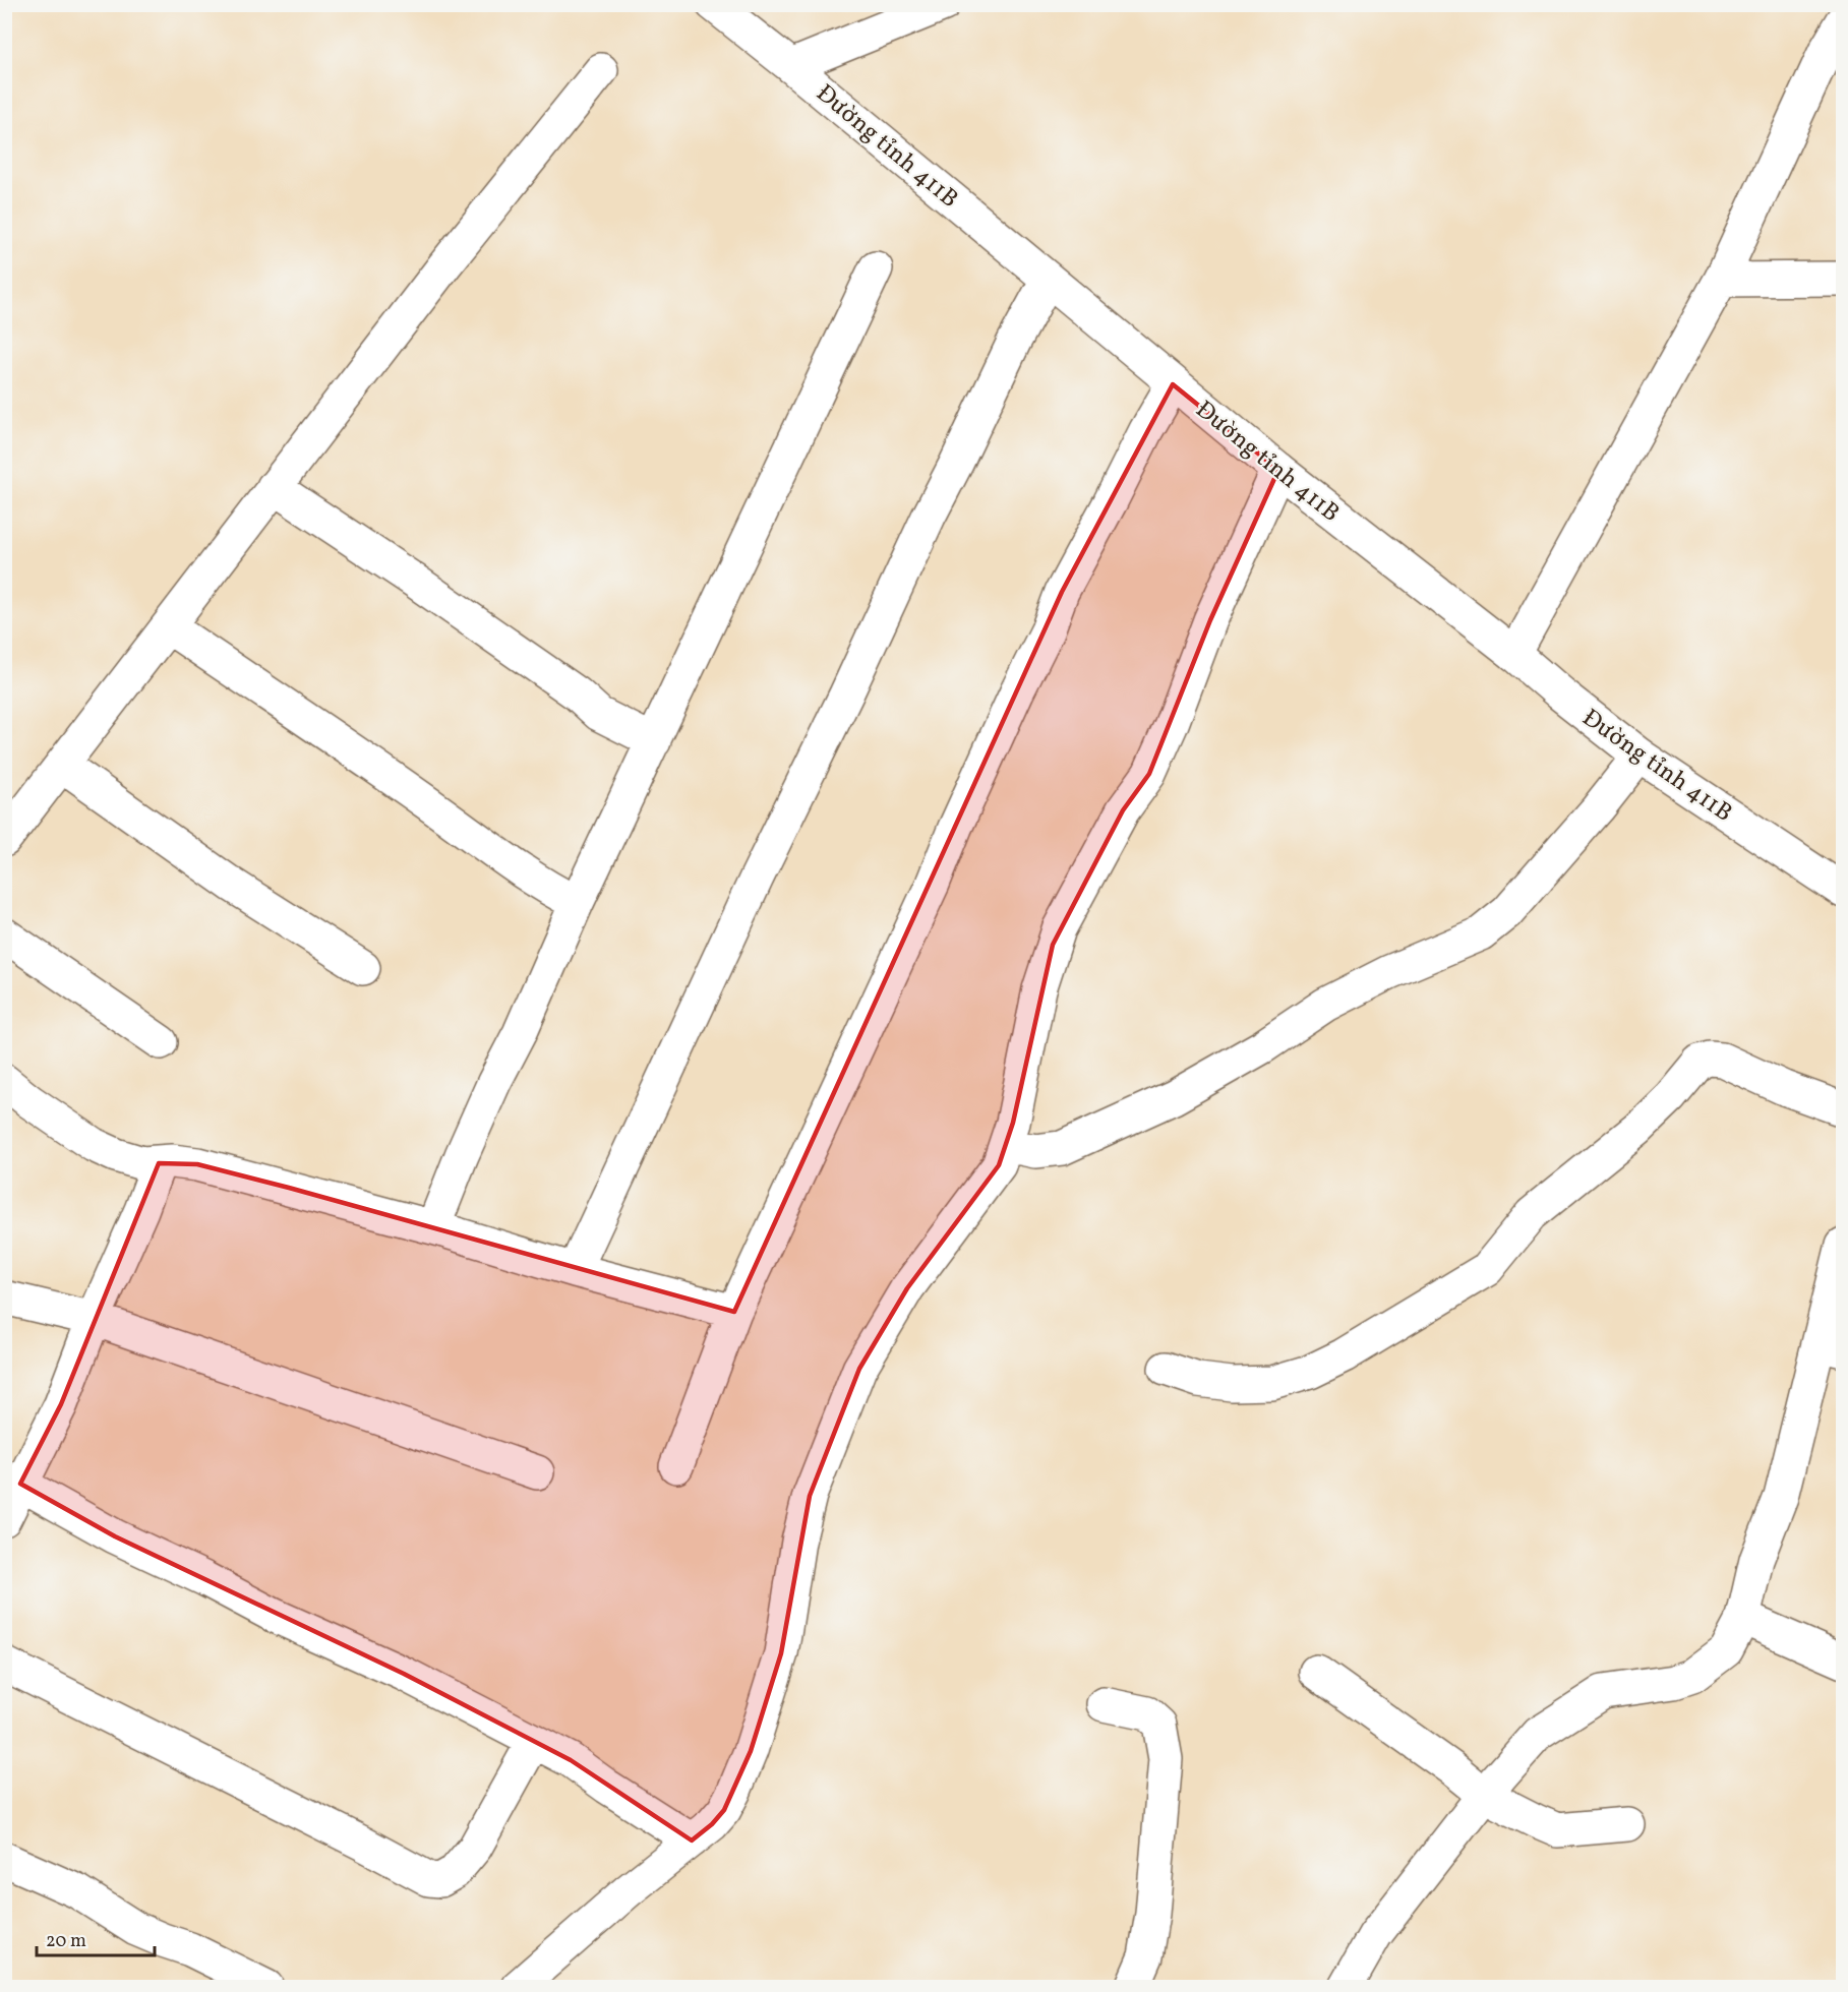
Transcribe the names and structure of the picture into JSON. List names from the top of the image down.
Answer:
{
  "streets": {
    "street": ["Đường tỉnh 411B"]
  },
  "scale_bar": "20 m"
}
